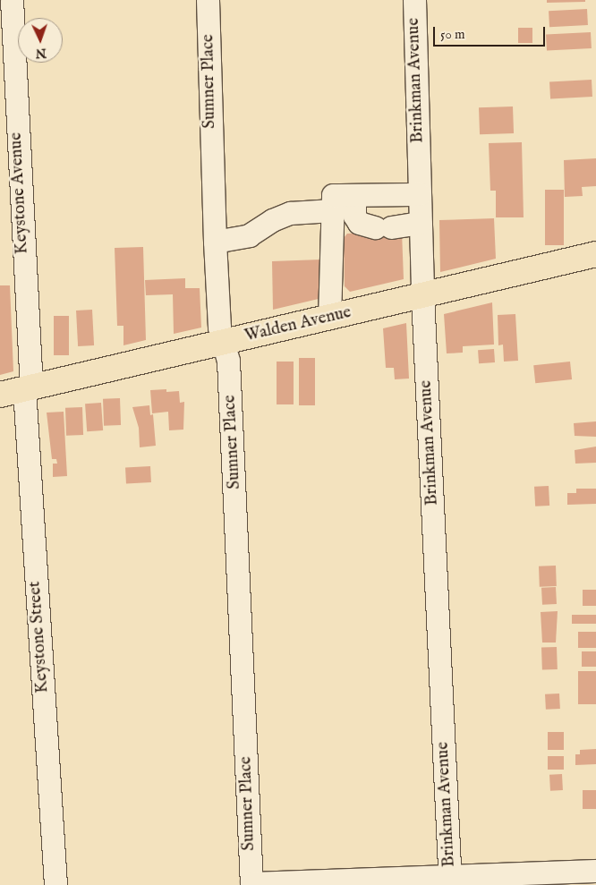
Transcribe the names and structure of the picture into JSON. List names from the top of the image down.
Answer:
{
  "streets": {
    "main road": ["Walden Avenue"],
    "street": [
      "Brinkman Avenue",
      "Sumner Place",
      "Keystone Avenue",
      "Keystone Street"
    ]
  },
  "crossings": [
    ["Brinkman Avenue", "Walden Avenue"],
    ["Sumner Place", "Walden Avenue"],
    ["Keystone Avenue", "Walden Avenue"],
    ["Keystone Avenue", "Keystone Street"],
    ["Walden Avenue", "Keystone Street"]
  ],
  "scale_bar": "50 m",
  "north": "bottom"
}
